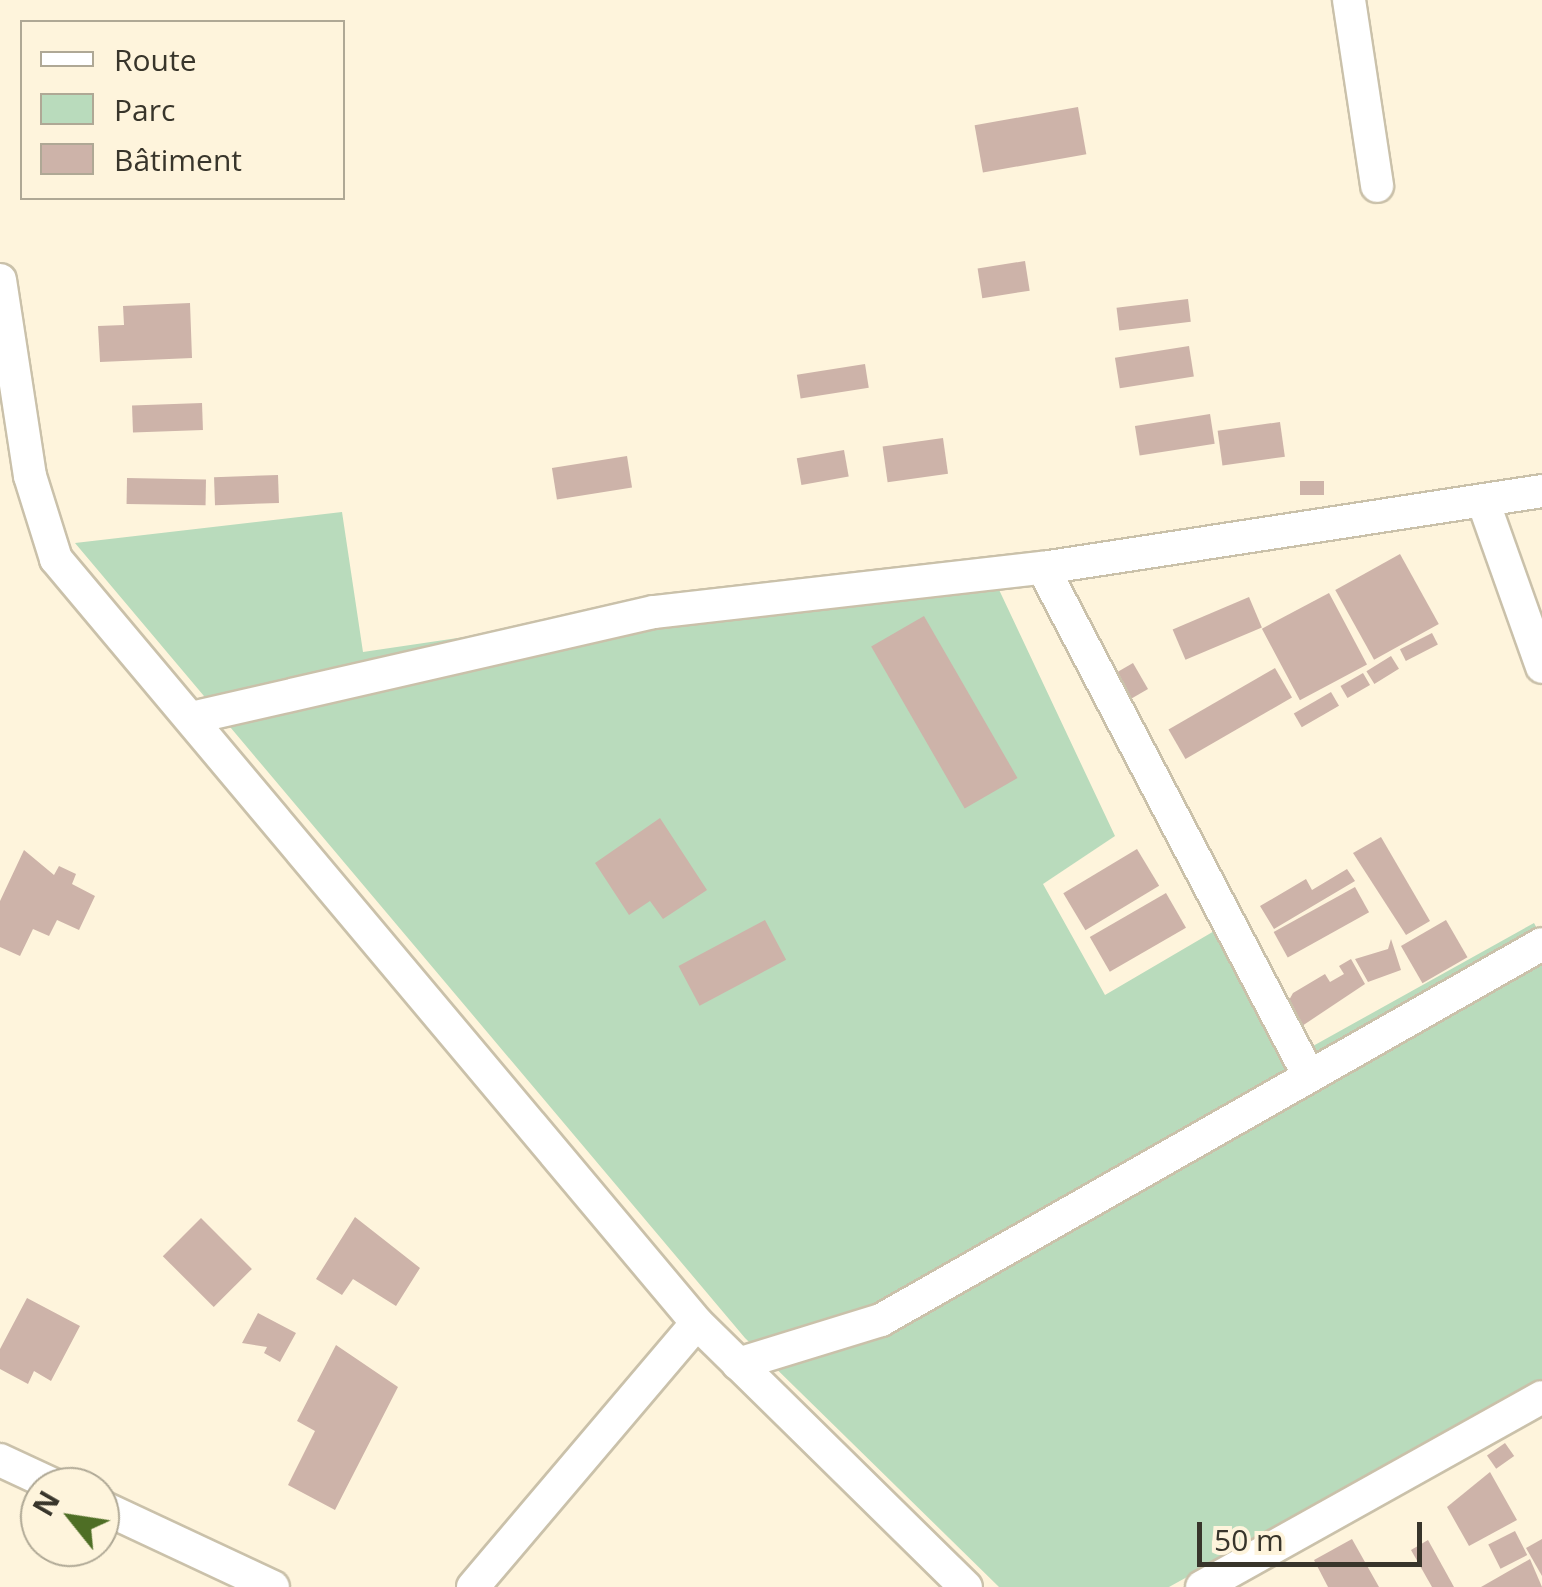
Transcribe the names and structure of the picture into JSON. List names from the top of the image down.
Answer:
{
  "legend": ["Route", "Parc", "Bâtiment"],
  "scale_bar": "50 m",
  "north": "top left"
}
